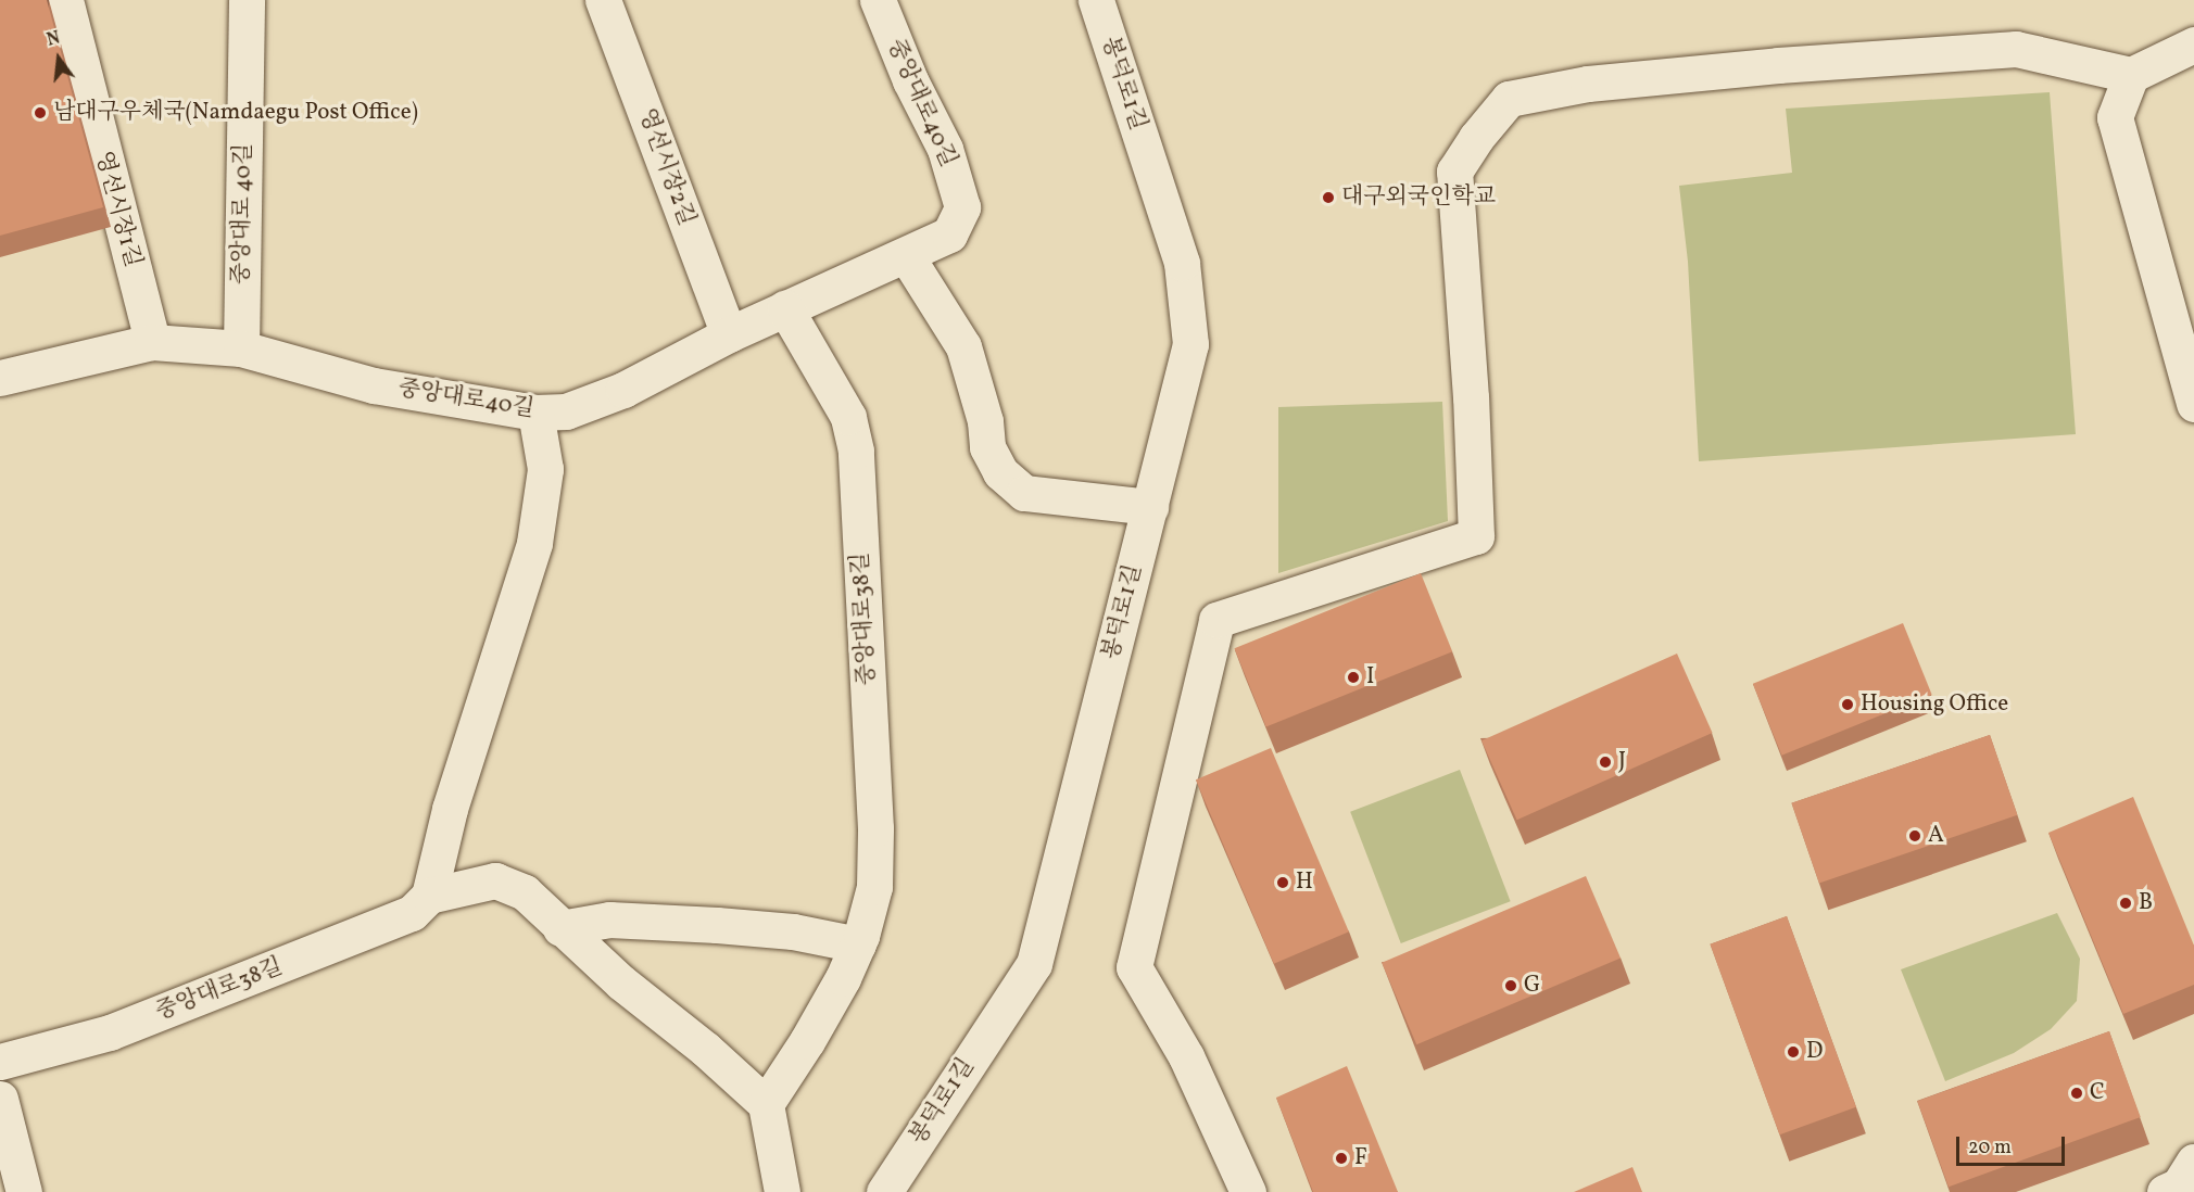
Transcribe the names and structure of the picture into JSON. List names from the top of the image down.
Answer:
{
  "streets": {
    "street": [
      "봉덕로1길",
      "중앙대로40길",
      "영선시장2길",
      "영선시장1길",
      "중앙대로 40길",
      "중앙대로38길"
    ]
  },
  "crossings": [
    ["중앙대로40길", "영선시장2길"],
    ["중앙대로40길", "영선시장1길"],
    ["중앙대로40길", "중앙대로 40길"],
    ["중앙대로40길", "중앙대로38길"]
  ],
  "places": [
    "남대구우체국(Namdaegu Post Office)",
    "대구외국인학교",
    "I",
    "Housing Office",
    "J",
    "A",
    "H",
    "B",
    "G",
    "D",
    "C",
    "F"
  ],
  "scale_bar": "20 m",
  "north": "top"
}
